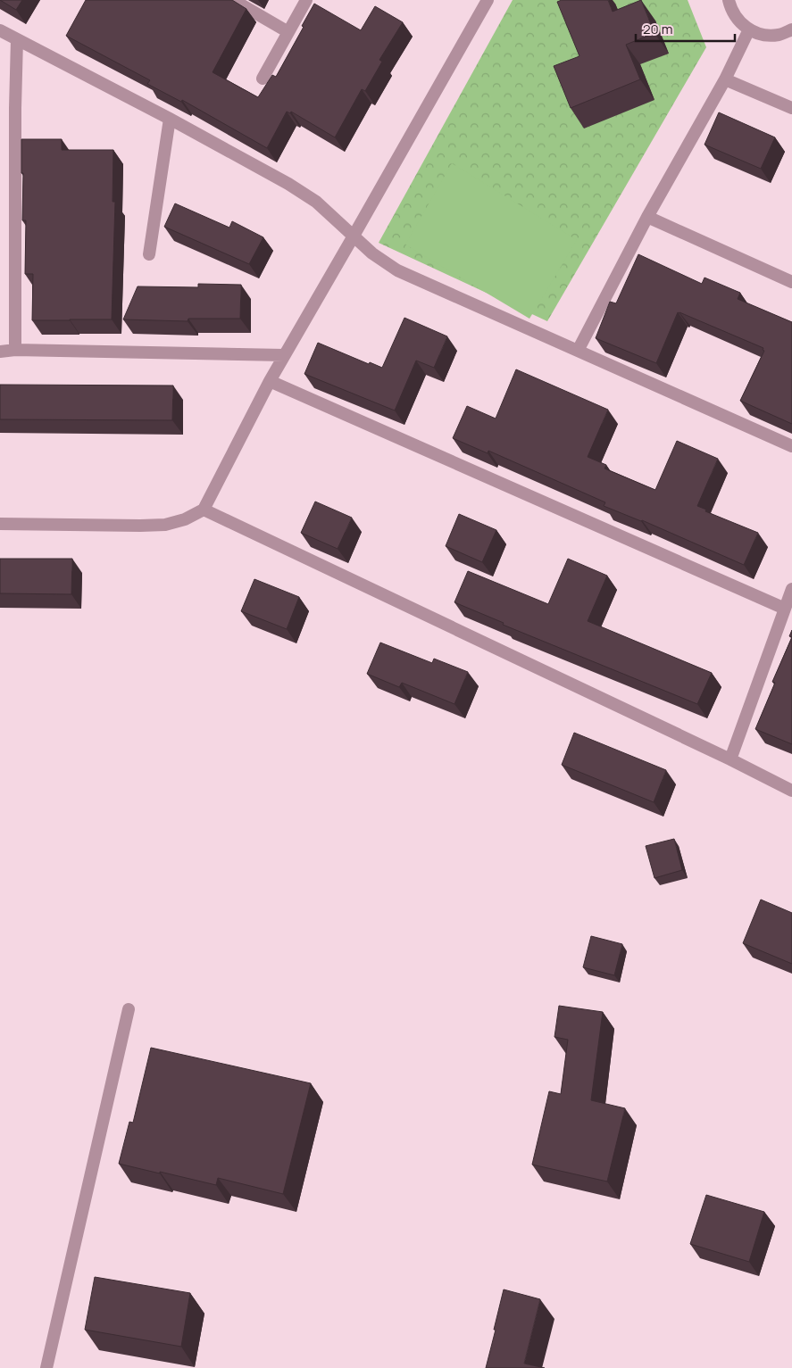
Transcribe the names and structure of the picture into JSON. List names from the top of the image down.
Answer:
{
  "scale_bar": "20 m"
}
